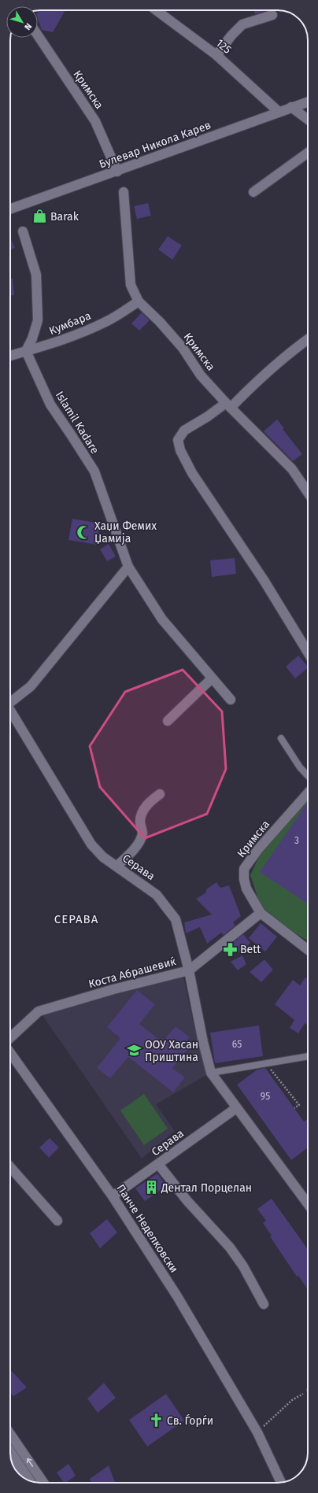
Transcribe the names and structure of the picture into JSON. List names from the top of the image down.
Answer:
{
  "streets": {
    "street": [
      "125",
      "Кримска",
      "Булевар Никола Карев",
      "Кумбара",
      "Islamil Kadare",
      "Серава",
      "Коста Абрашевиќ",
      "Панче Неделковски"
    ]
  },
  "crossings": [
    ["125", "Булевар Никола Карев"],
    ["Кримска", "Булевар Никола Карев"],
    ["Кримска", "Кумбара"],
    ["Кримска", "Коста Абрашевиќ"],
    ["Кумбара", "Islamil Kadare"],
    ["Серава", "Коста Абрашевиќ"],
    ["Серава", "Панче Неделковски"]
  ],
  "districts": ["СЕРАВА"],
  "places": {
    "shop": ["Barak"],
    "mosque": ["Хаџи Фемих Џамија"],
    "pharmacy": ["Bett"],
    "school or university": ["ООУ Хасан Приштина"],
    "building": ["Дентал Порцелан"],
    "church": ["Св. Ѓорѓи"]
  },
  "house_numbers": ["3", "65", "95"],
  "north": "bottom right"
}
